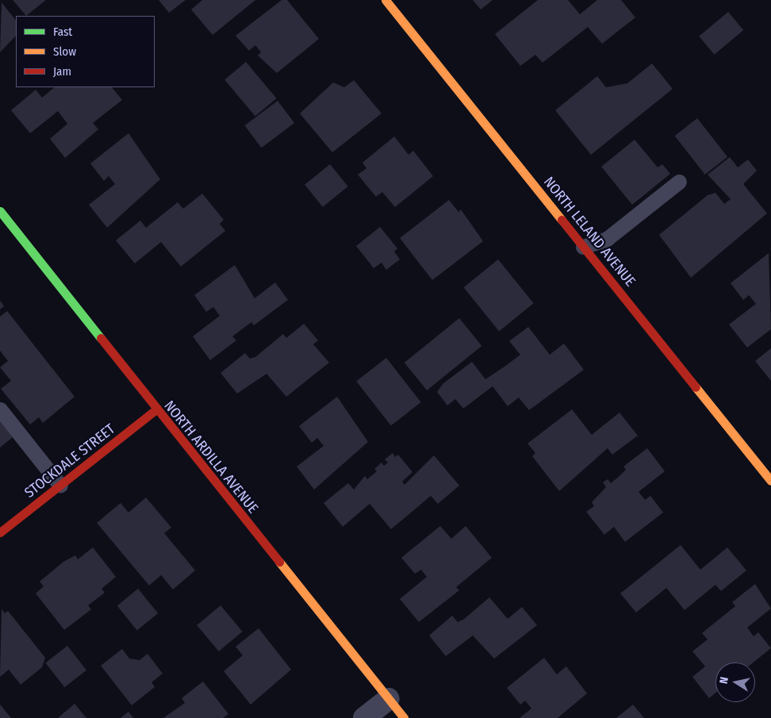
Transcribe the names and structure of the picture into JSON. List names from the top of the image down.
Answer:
{
  "streets": {
    "street": ["NORTH LELAND AVENUE", "NORTH ARDILLA AVENUE", "STOCKDALE STREET"]
  },
  "crossings": [
    ["NORTH ARDILLA AVENUE", "STOCKDALE STREET"]
  ],
  "legend": ["Fast", "Slow", "Jam"],
  "north": "left"
}
